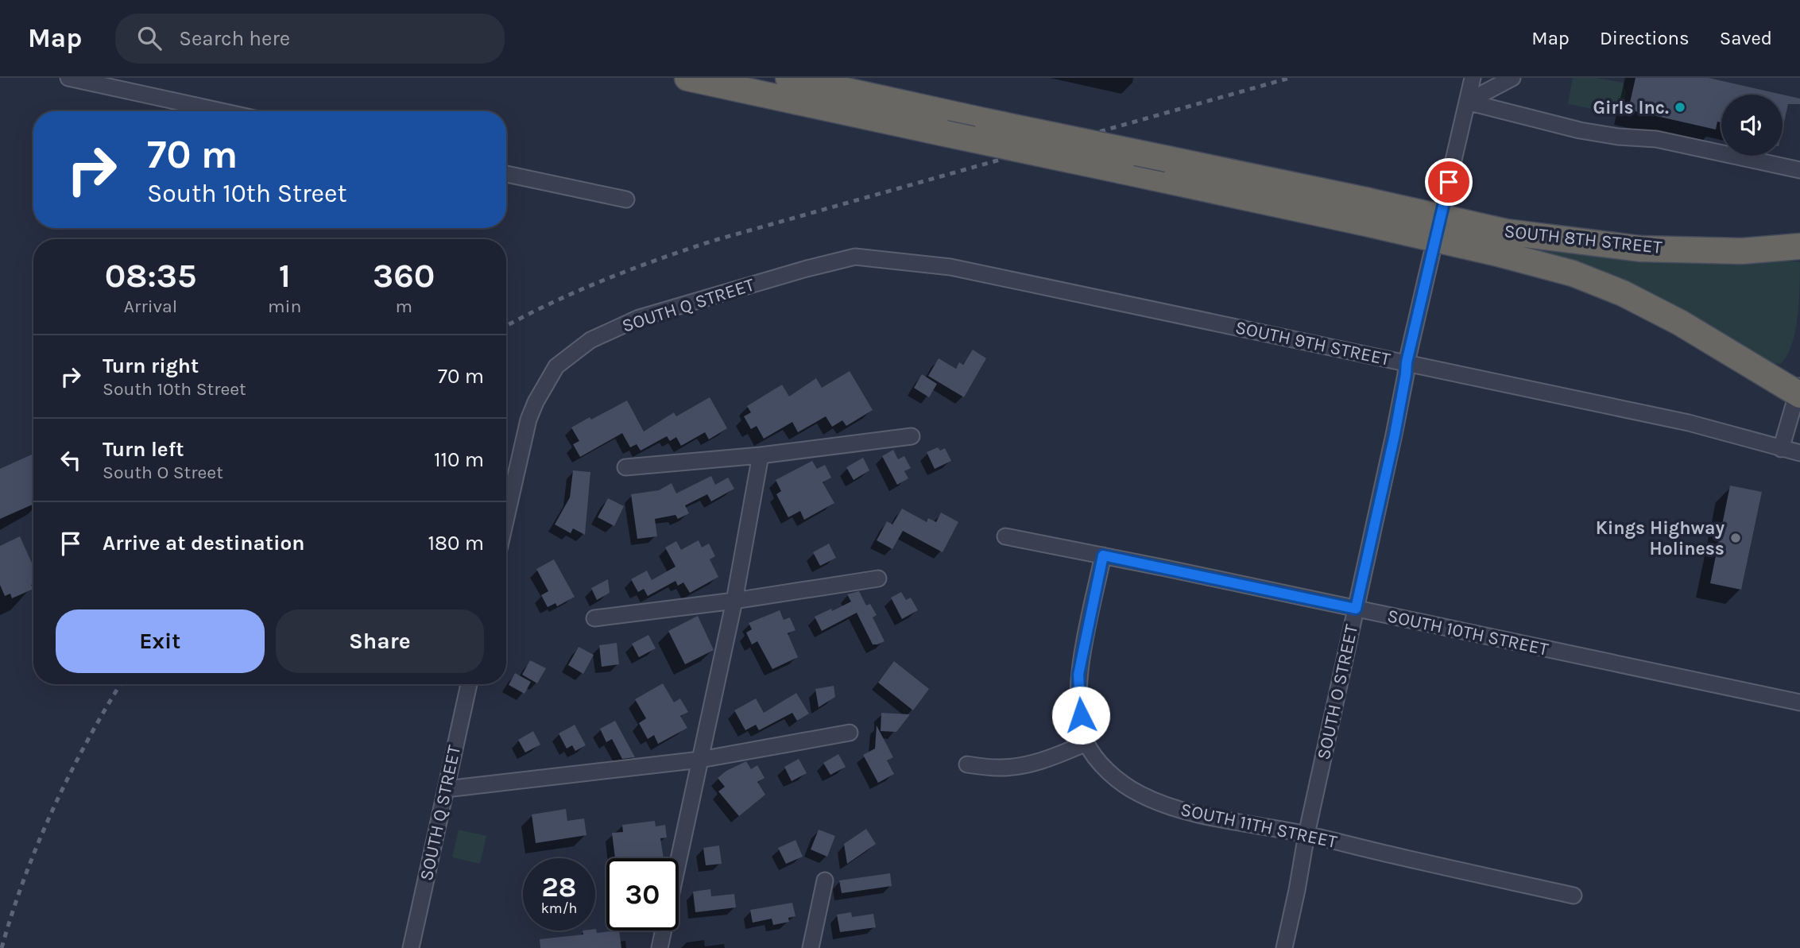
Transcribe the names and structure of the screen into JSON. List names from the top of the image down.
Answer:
{
  "streets": {
    "highway": ["SOUTH 8TH STREET"],
    "street": [
      "SOUTH Q STREET",
      "SOUTH 9TH STREET",
      "SOUTH 10TH STREET",
      "SOUTH O STREET",
      "SOUTH 11TH STREET"
    ]
  },
  "crossings": [
    ["SOUTH Q STREET", "SOUTH 9TH STREET"],
    ["SOUTH 9TH STREET", "SOUTH O STREET"],
    ["SOUTH 10TH STREET", "SOUTH O STREET"],
    ["SOUTH O STREET", "SOUTH 11TH STREET"]
  ],
  "places": ["Girls Inc.", "Kings Highway Holiness"],
  "page": {
    "header": "Map",
    "search": "Search here",
    "nav": ["Map", "Directions", "Saved"],
    "turn": ["70 m", "South 10th Street"],
    "eta": [
      "08:35",
      "Arrival",
      "1",
      "min",
      "360",
      "m"
    ],
    "list": [
      {
        "name": "Turn right",
        "note": "South 10th Street",
        "value": "70 m"
      },
      {
        "name": "Turn left",
        "note": "South O Street",
        "value": "110 m"
      },
      {
        "name": "Arrive at destination",
        "value": "180 m"
      }
    ],
    "buttons": ["Exit", "Share"],
    "speed": "28 km/h",
    "limit": "30"
  }
}
